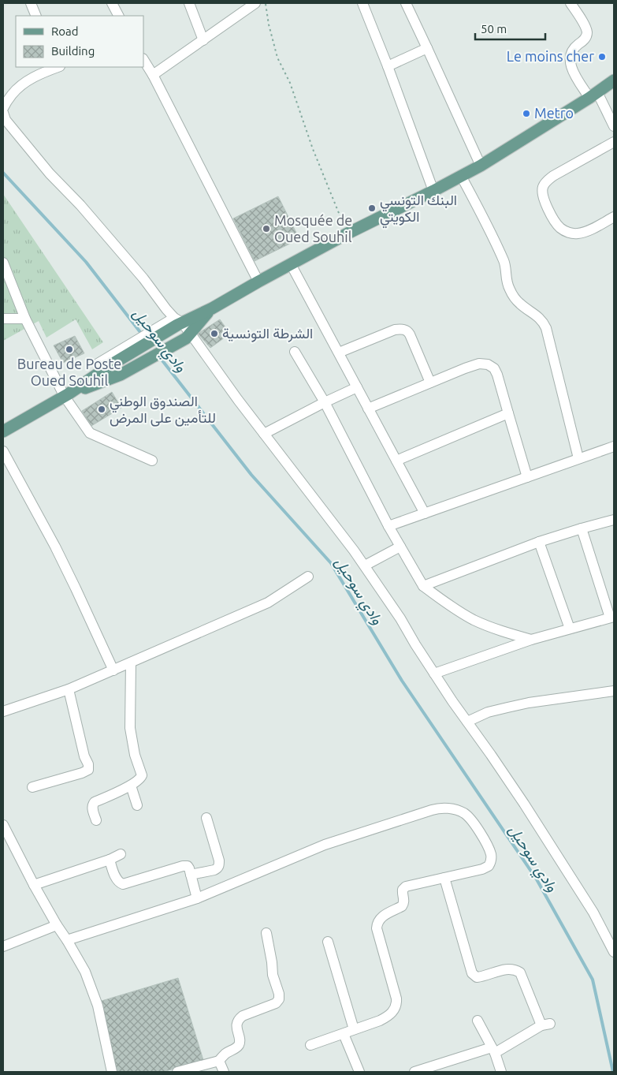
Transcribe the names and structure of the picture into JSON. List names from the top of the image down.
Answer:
{
  "water": ["وادي سوحيل"],
  "places": [
    "Le moins cher",
    "Metro",
    "البنك التونسي الكويتي",
    "Mosquée de Oued Souhil",
    "الشرطة التونسية",
    "Bureau de Poste Oued Souhil",
    "الصندوق الوطني للتأمين على المرض"
  ],
  "legend": ["Road", "Building"],
  "scale_bar": "50 m"
}
